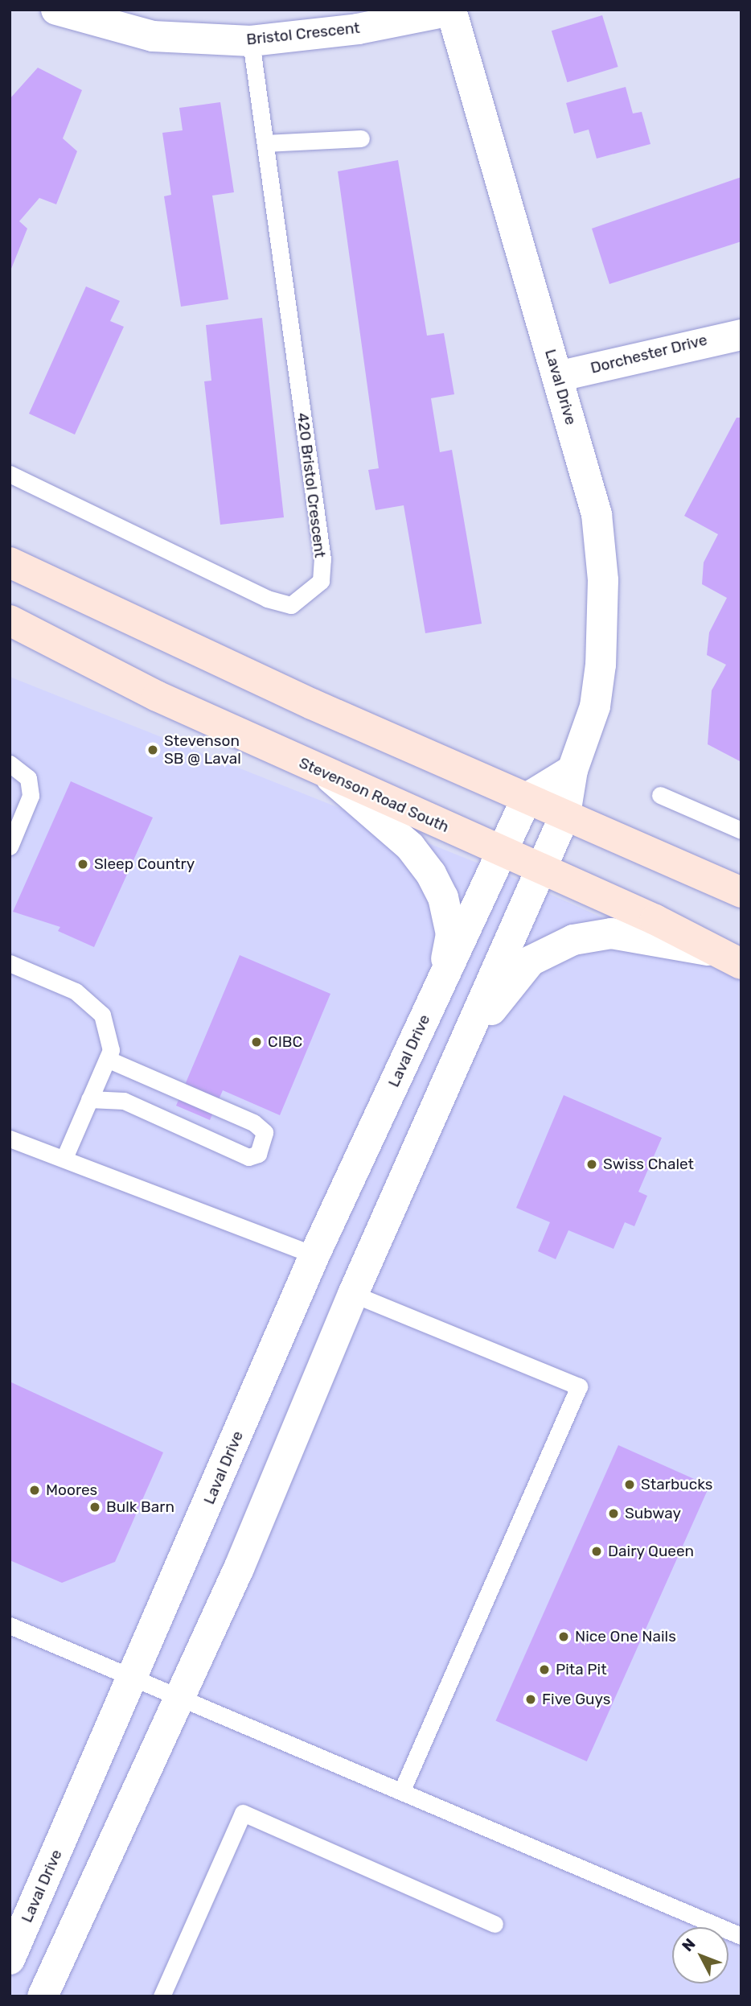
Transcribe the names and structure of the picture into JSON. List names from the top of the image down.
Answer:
{
  "streets": {
    "main road": ["Stevenson Road South"],
    "street": ["Bristol Crescent", "Dorchester Drive", "Laval Drive"],
    "lane": ["420 Bristol Crescent"]
  },
  "crossings": [
    ["Bristol Crescent", "Laval Drive"],
    ["Bristol Crescent", "420 Bristol Crescent"],
    ["Dorchester Drive", "Laval Drive"],
    ["Laval Drive", "Stevenson Road South"]
  ],
  "places": [
    "Stevenson SB @ Laval",
    "Sleep Country",
    "CIBC",
    "Swiss Chalet",
    "Starbucks",
    "Moores",
    "Bulk Barn",
    "Subway",
    "Dairy Queen",
    "Nice One Nails",
    "Pita Pit",
    "Five Guys"
  ],
  "north": "top left"
}
